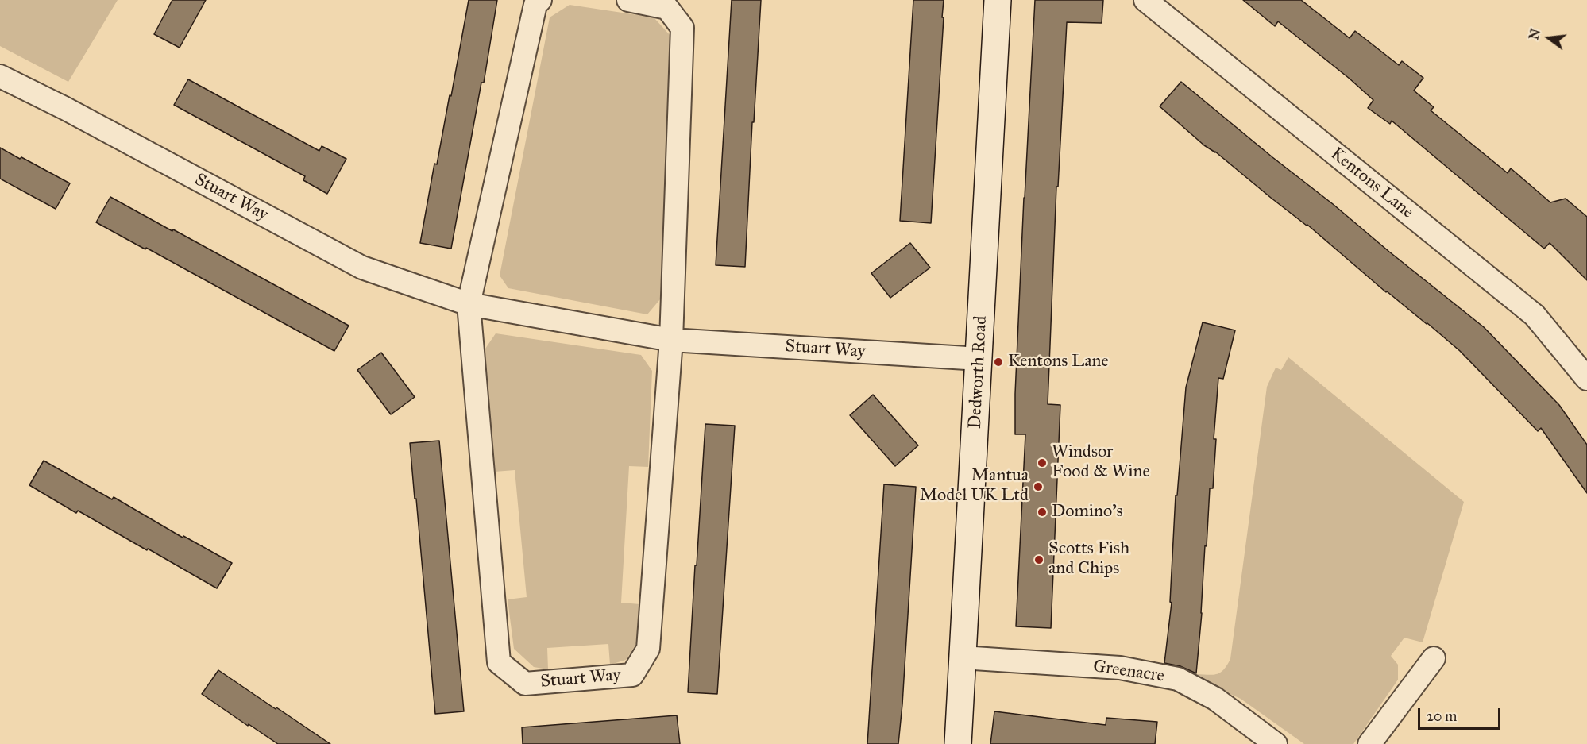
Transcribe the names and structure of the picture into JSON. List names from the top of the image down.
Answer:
{
  "streets": {
    "main road": ["Dedworth Road"],
    "street": ["Kentons Lane", "Stuart Way", "Greenacre"]
  },
  "crossings": [
    ["Stuart Way", "Dedworth Road"],
    ["Dedworth Road", "Greenacre"]
  ],
  "places": [
    "Kentons Lane",
    "Windsor Food & Wine",
    "Mantua Model UK Ltd",
    "Domino's",
    "Scotts Fish and Chips"
  ],
  "scale_bar": "20 m",
  "north": "left"
}
